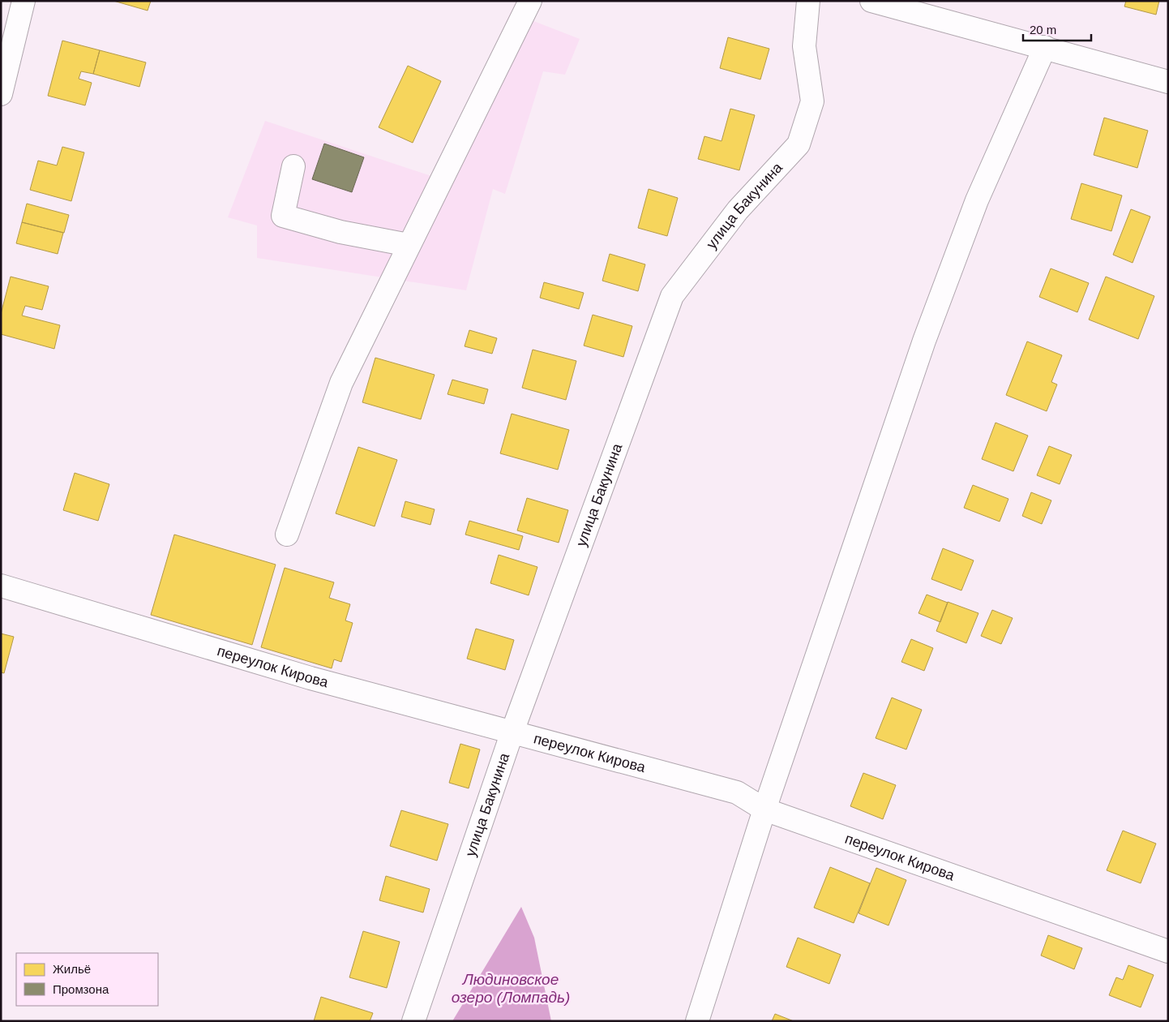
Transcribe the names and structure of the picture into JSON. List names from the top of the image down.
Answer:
{
  "streets": {
    "street": ["улица Бакунина", "переулок Кирова"]
  },
  "crossings": [
    ["улица Бакунина", "переулок Кирова"]
  ],
  "water": ["Людиновское озеро (Ломпадь)"],
  "legend": ["Жильё", "Промзона"],
  "scale_bar": "20 m"
}
